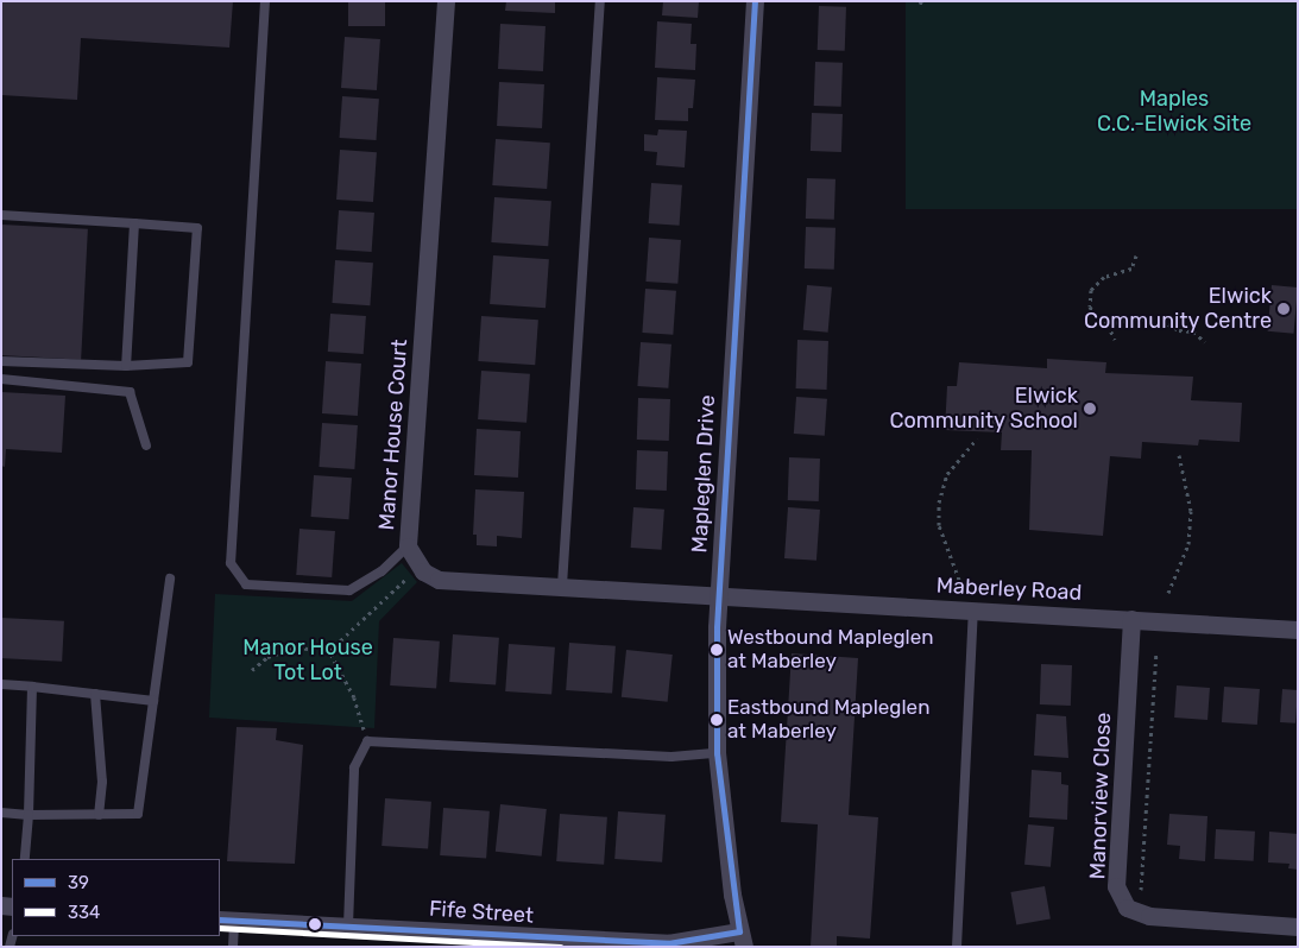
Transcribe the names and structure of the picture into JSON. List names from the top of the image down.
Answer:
{
  "streets": {
    "street": [
      "Manor House Court",
      "Mapleglen Drive",
      "Maberley Road",
      "Manorview Close",
      "Fife Street"
    ]
  },
  "crossings": [
    ["Manor House Court", "Mapleglen Drive"],
    ["Manor House Court", "Maberley Road"],
    ["Mapleglen Drive", "Maberley Road"],
    ["Mapleglen Drive", "Fife Street"],
    ["Maberley Road", "Manorview Close"]
  ],
  "parks": ["Maples C.C.-Elwick Site", "Manor House Tot Lot"],
  "places": [
    "Elwick Community Centre",
    "Elwick Community School",
    "Westbound Mapleglen at Maberley",
    "Eastbound Mapleglen at Maberley"
  ],
  "lines": ["transit line 39", "transit line 334"],
  "legend": ["39", "334"]
}
